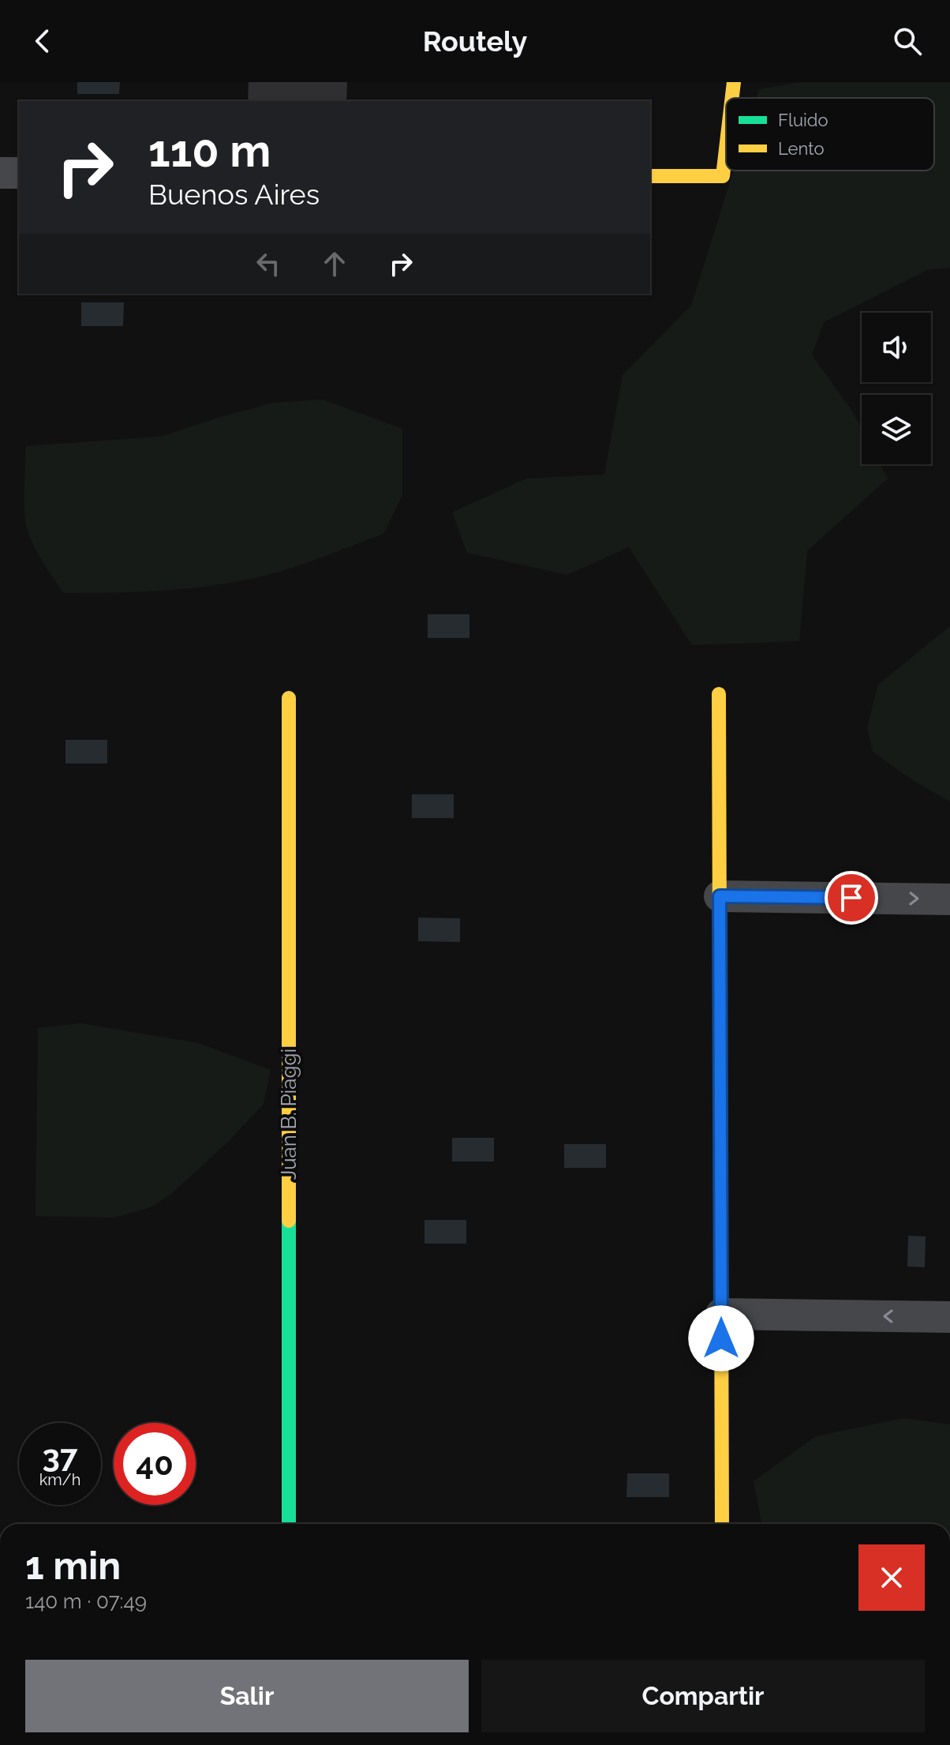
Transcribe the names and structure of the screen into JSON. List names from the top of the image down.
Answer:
{
  "streets": {
    "street": ["Juan B. Piaggi"]
  },
  "legend": ["Fluido", "Lento"],
  "page": {
    "header": "Routely",
    "turn": ["110 m", "Buenos Aires"],
    "speed": "37 km/h",
    "limit": "40",
    "heading": ["1 min", "140 m · 07:49"],
    "buttons": ["Salir", "Compartir"]
  }
}
